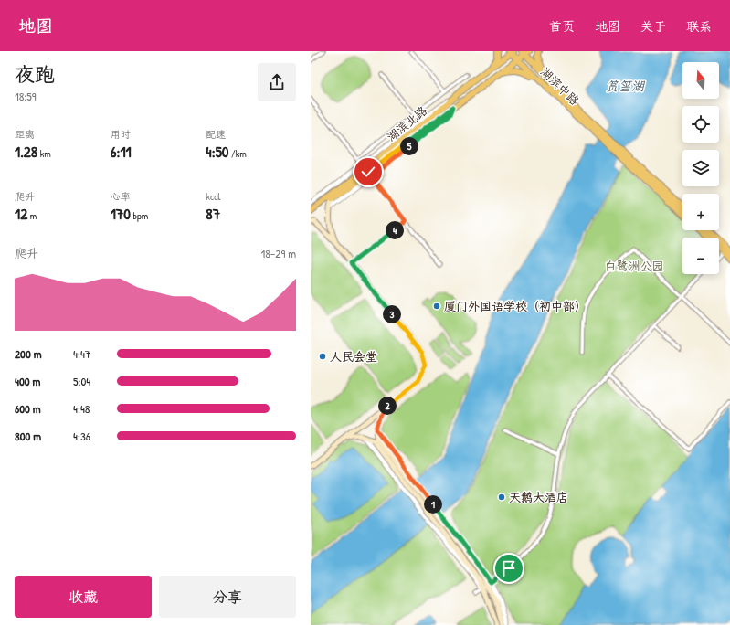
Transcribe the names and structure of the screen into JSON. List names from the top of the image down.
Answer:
{
  "streets": {
    "main road": ["湖滨中路", "湖滨北路"]
  },
  "crossings": [
    ["湖滨中路", "湖滨北路"]
  ],
  "water": ["筼筜湖"],
  "parks": ["白鹭洲公园"],
  "places": ["厦门外国语学校（初中部）", "人民会堂", "天鹅大酒店"],
  "north": "top",
  "page": {
    "header": "地图",
    "nav": [
      "首页",
      "地图",
      "关于",
      "联系"
    ],
    "heading": ["夜跑", "18:59"],
    "map_buttons": ["+", "−"],
    "stats": [
      ["距离", "1.28 km"],
      ["用时", "6:11"],
      ["配速", "4:50 /km"],
      ["爬升", "12 m"],
      ["心率", "170 bpm"],
      ["kcal", "87"]
    ],
    "pins": [
      "5",
      "4",
      "3",
      "2",
      "1"
    ],
    "chart": ["爬升", "18–29 m"],
    "list": [
      {
        "name": "200 m",
        "note": "4:47"
      },
      {
        "name": "400 m",
        "note": "5:04"
      },
      {
        "name": "600 m",
        "note": "4:48"
      },
      {
        "name": "800 m",
        "note": "4:36"
      }
    ],
    "buttons": ["收藏", "分享"]
  }
}
